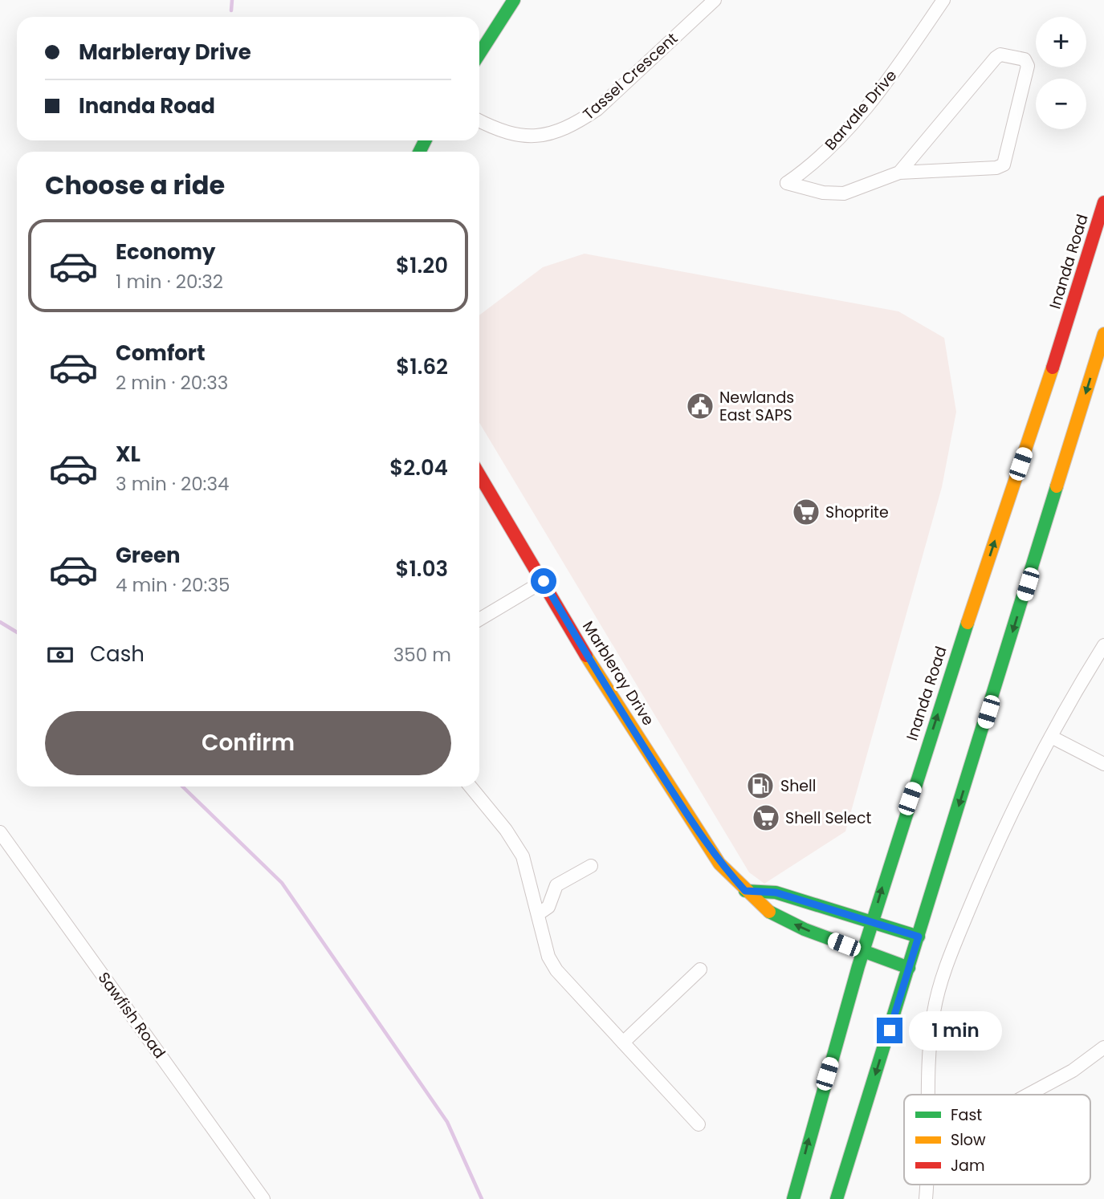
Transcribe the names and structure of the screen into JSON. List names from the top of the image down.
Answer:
{
  "streets": {
    "main road": ["Inanda Road", "Marbleray Drive"],
    "street": ["Tassel Crescent", "Barvale Drive", "Sawfish Road"]
  },
  "crossings": [
    ["Inanda Road", "Marbleray Drive"]
  ],
  "places": {
    "public building": ["Newlands East SAPS"],
    "supermarket": ["Shoprite", "Shell Select"],
    "fuel station": ["Shell"]
  },
  "legend": ["Fast", "Slow", "Jam"],
  "page": {
    "map_buttons": ["+", "−"],
    "banner": ["Marbleray Drive", "Inanda Road"],
    "heading": "Choose a ride",
    "list": [
      {
        "name": "Economy",
        "note": "1 min · 20:32",
        "value": "$1.20"
      },
      {
        "name": "Comfort",
        "note": "2 min · 20:33",
        "value": "$1.62"
      },
      {
        "name": "XL",
        "note": "3 min · 20:34",
        "value": "$2.04"
      },
      {
        "name": "Green",
        "note": "4 min · 20:35",
        "value": "$1.03"
      }
    ],
    "pay": ["Cash", "350 m"],
    "buttons": "Confirm",
    "bubble": "1 min"
  }
}
